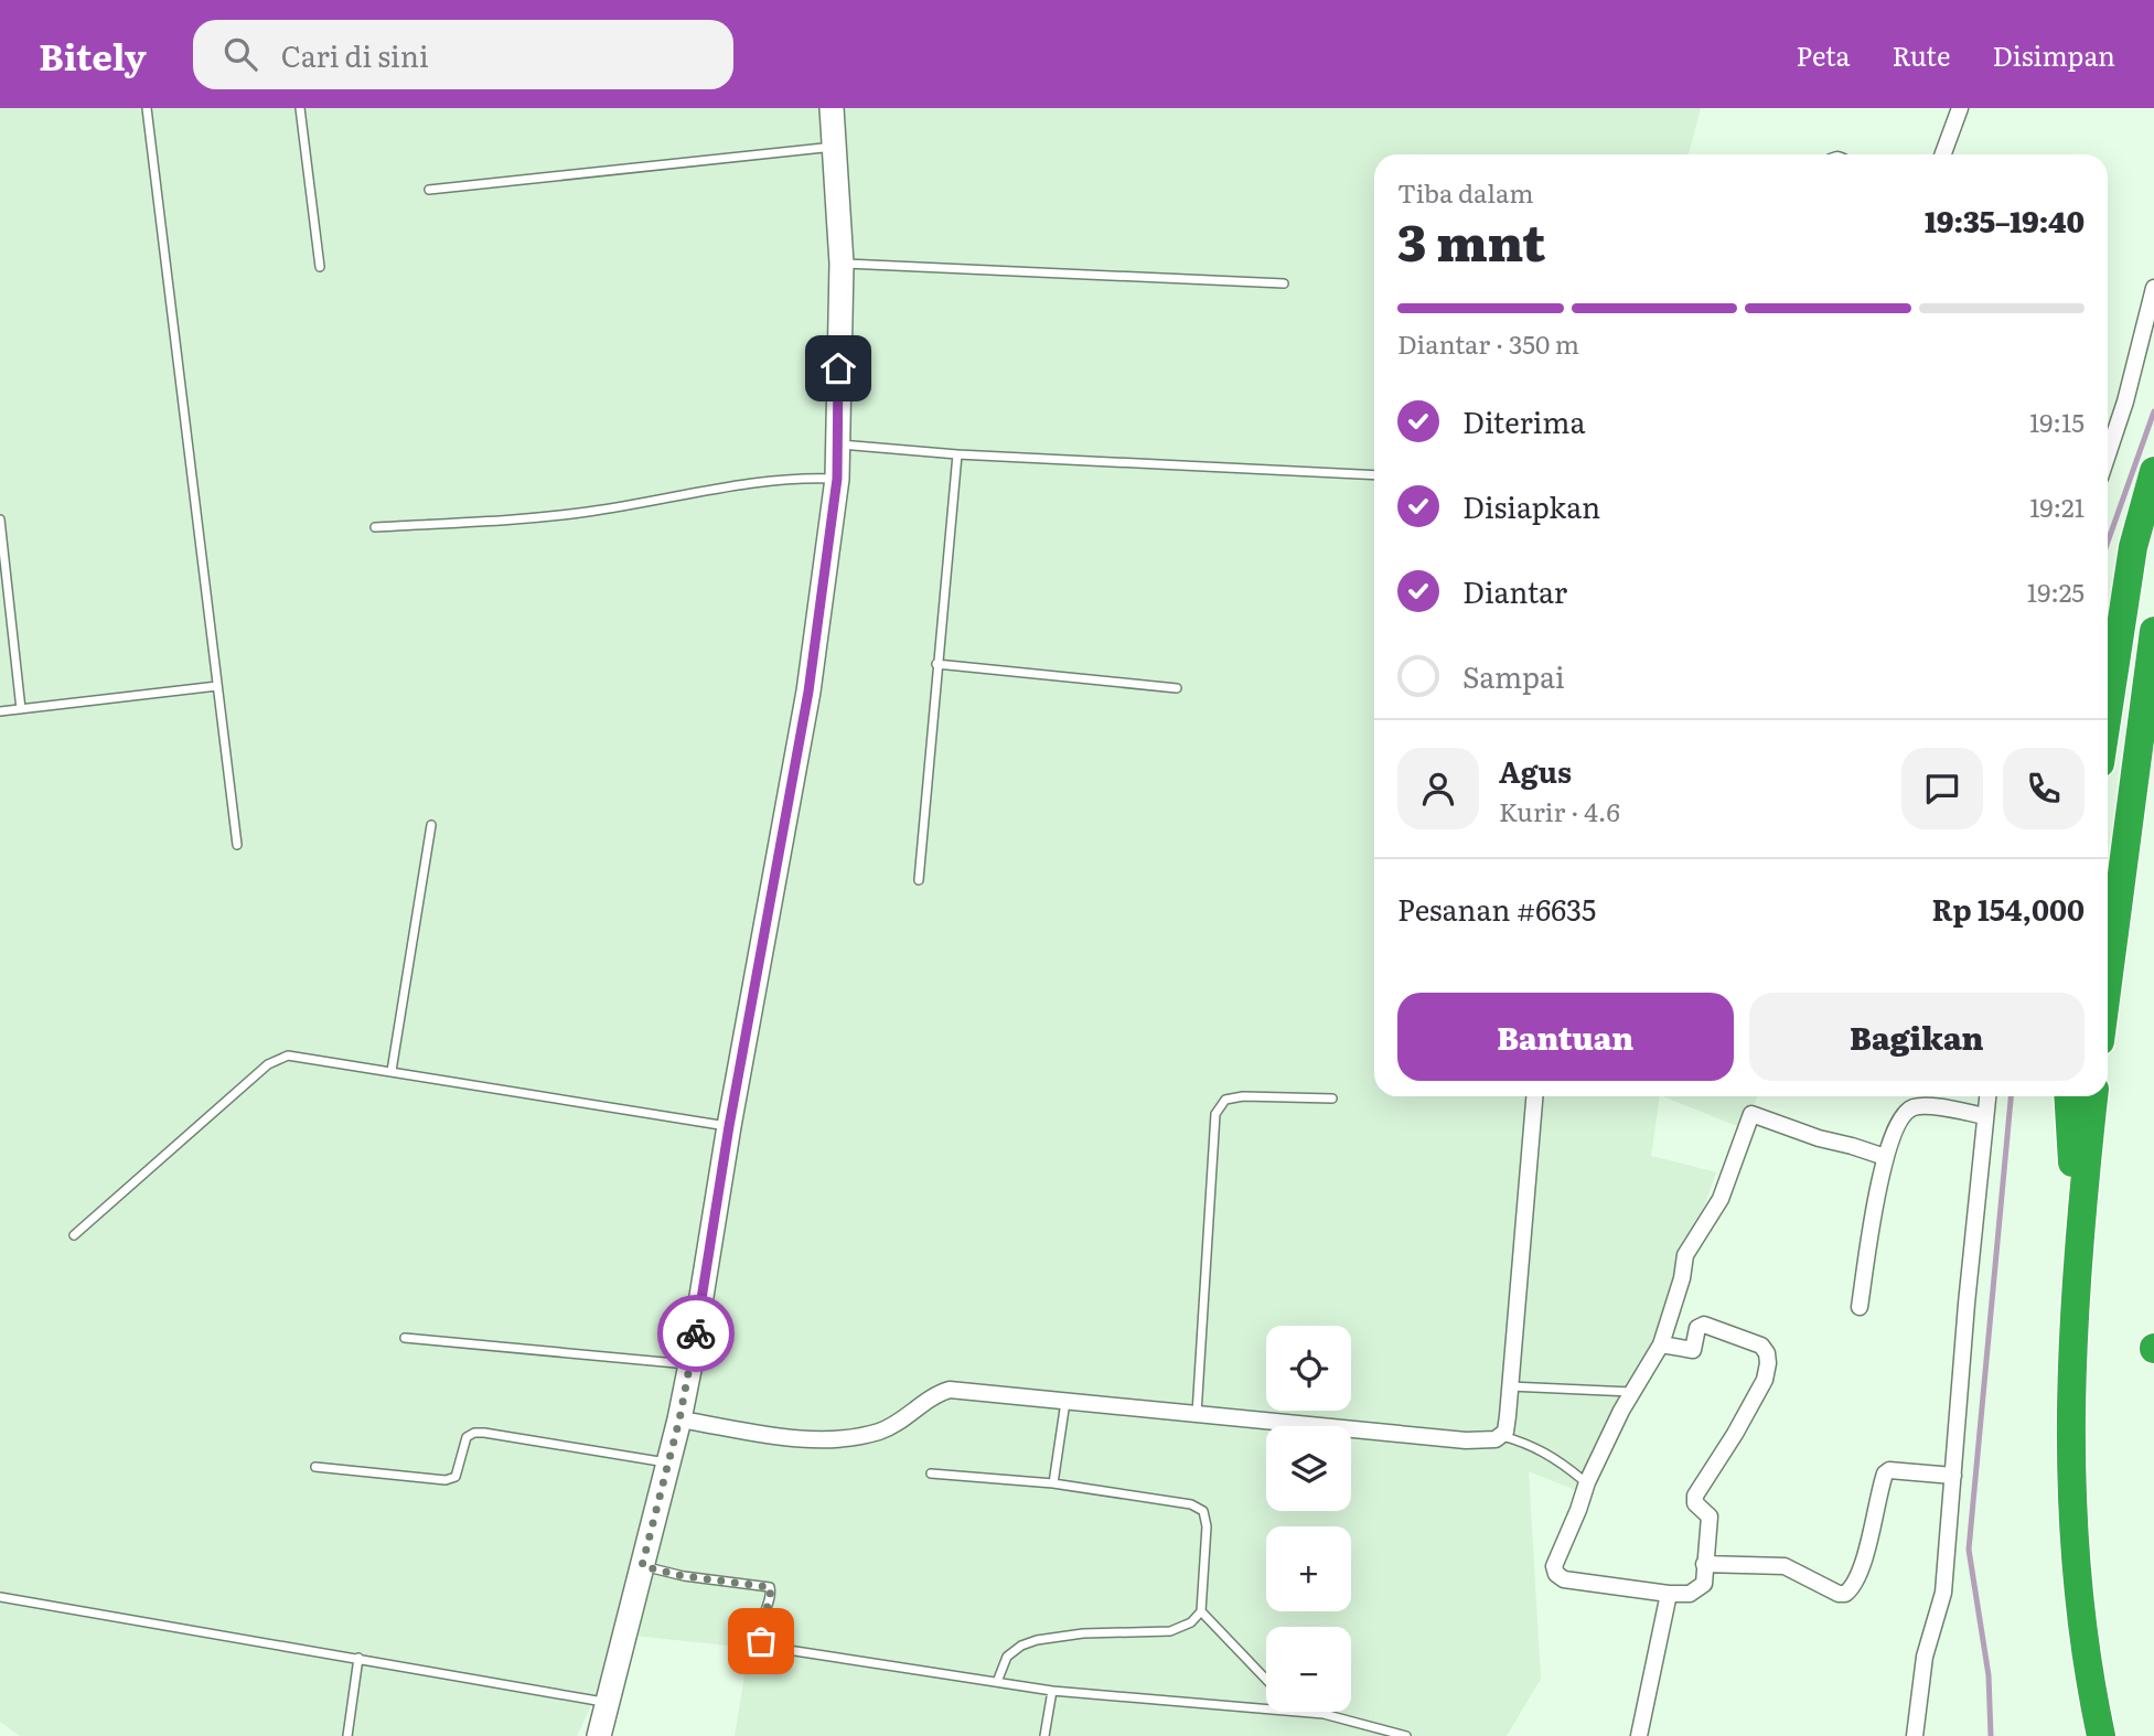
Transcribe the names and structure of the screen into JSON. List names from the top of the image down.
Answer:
{
  "page": {
    "header": "Bitely",
    "search": "Cari di sini",
    "nav": ["Peta", "Rute", "Disimpan"],
    "heading": ["3 mnt", "Tiba dalam", "19:35–19:40"],
    "panel": [
      "Agus",
      "Kurir · 4.6",
      "Pesanan #6635",
      "Rp 154,000"
    ],
    "bar": "Diantar · 350 m",
    "list": [
      ["Diterima", "19:15"],
      ["Disiapkan", "19:21"],
      ["Diantar", "19:25"],
      "Sampai"
    ],
    "buttons": ["Bantuan", "Bagikan"],
    "map_buttons": ["+", "−"]
  }
}
